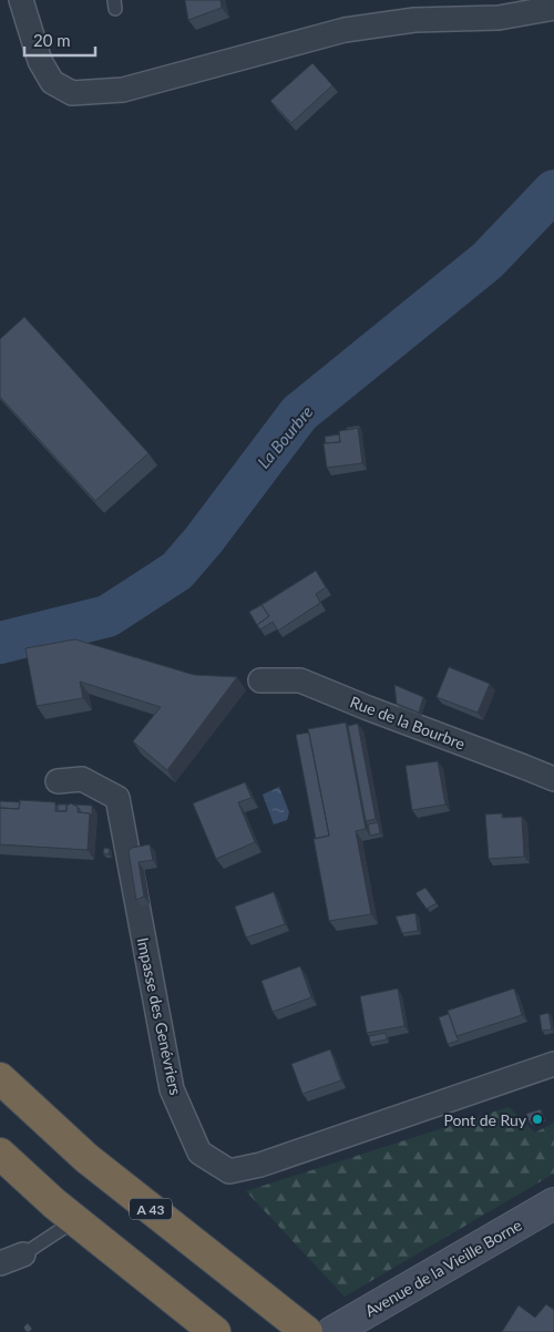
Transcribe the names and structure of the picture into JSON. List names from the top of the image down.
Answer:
{
  "streets": {
    "highway": ["A 43"],
    "main road": ["Avenue de la Vieille Borne"],
    "street": ["Rue de la Bourbre", "Impasse des Genévriers"]
  },
  "water": ["La Bourbre"],
  "places": ["Pont de Ruy"],
  "scale_bar": "20 m"
}
